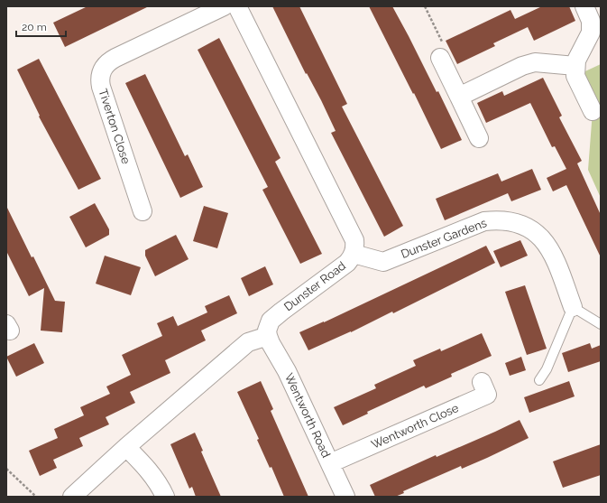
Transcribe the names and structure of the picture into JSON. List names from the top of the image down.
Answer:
{
  "streets": {
    "street": [
      "Tiverton Close",
      "Dunster Gardens",
      "Dunster Road",
      "Wentworth Road",
      "Wentworth Close"
    ]
  },
  "crossings": [
    ["Dunster Gardens", "Dunster Road"],
    ["Dunster Road", "Wentworth Road"],
    ["Wentworth Road", "Wentworth Close"]
  ],
  "scale_bar": "20 m"
}
